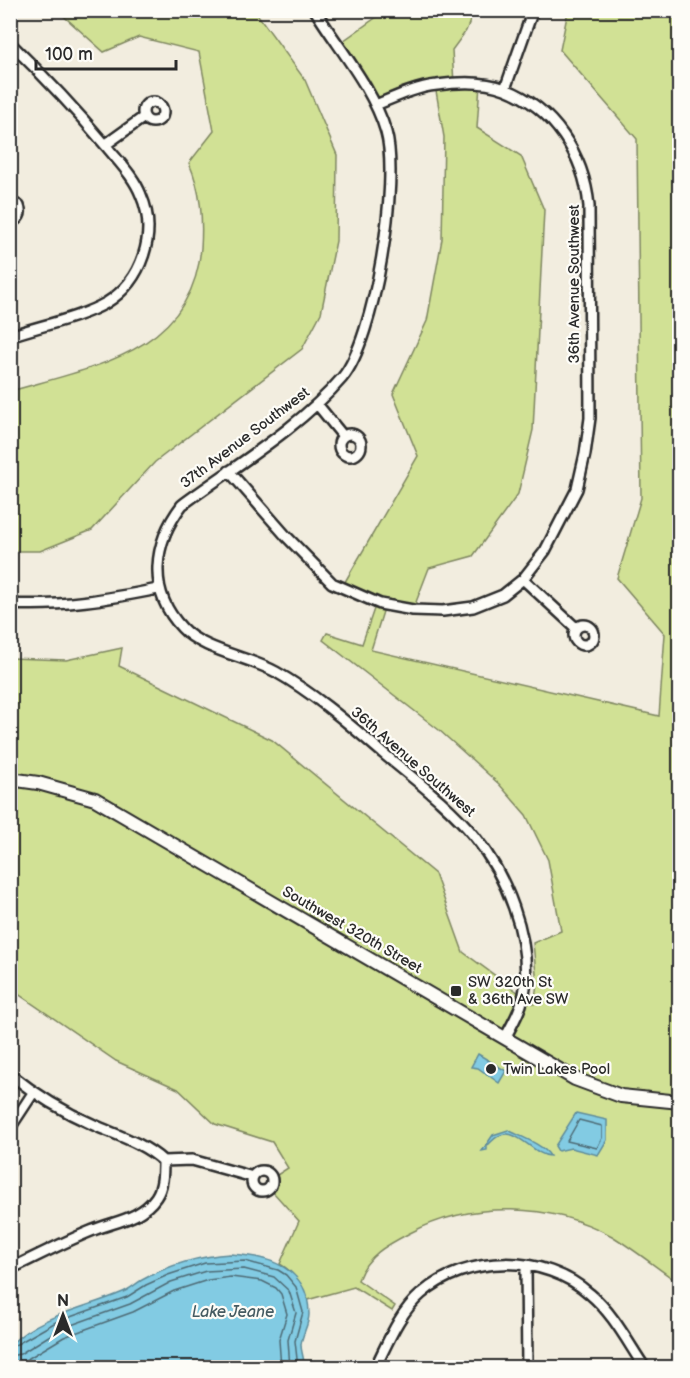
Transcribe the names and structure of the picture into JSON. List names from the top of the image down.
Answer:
{
  "streets": {
    "main road": ["Southwest 320th Street"],
    "street": ["36th Avenue Southwest", "37th Avenue Southwest"]
  },
  "crossings": [
    ["36th Avenue Southwest", "37th Avenue Southwest"],
    ["36th Avenue Southwest", "Southwest 320th Street"]
  ],
  "water": ["Lake Jeane"],
  "places": {
    "transit": ["SW 320th St & 36th Ave SW"],
    "other": ["Twin Lakes Pool"]
  },
  "scale_bar": "100 m",
  "north": "top"
}
